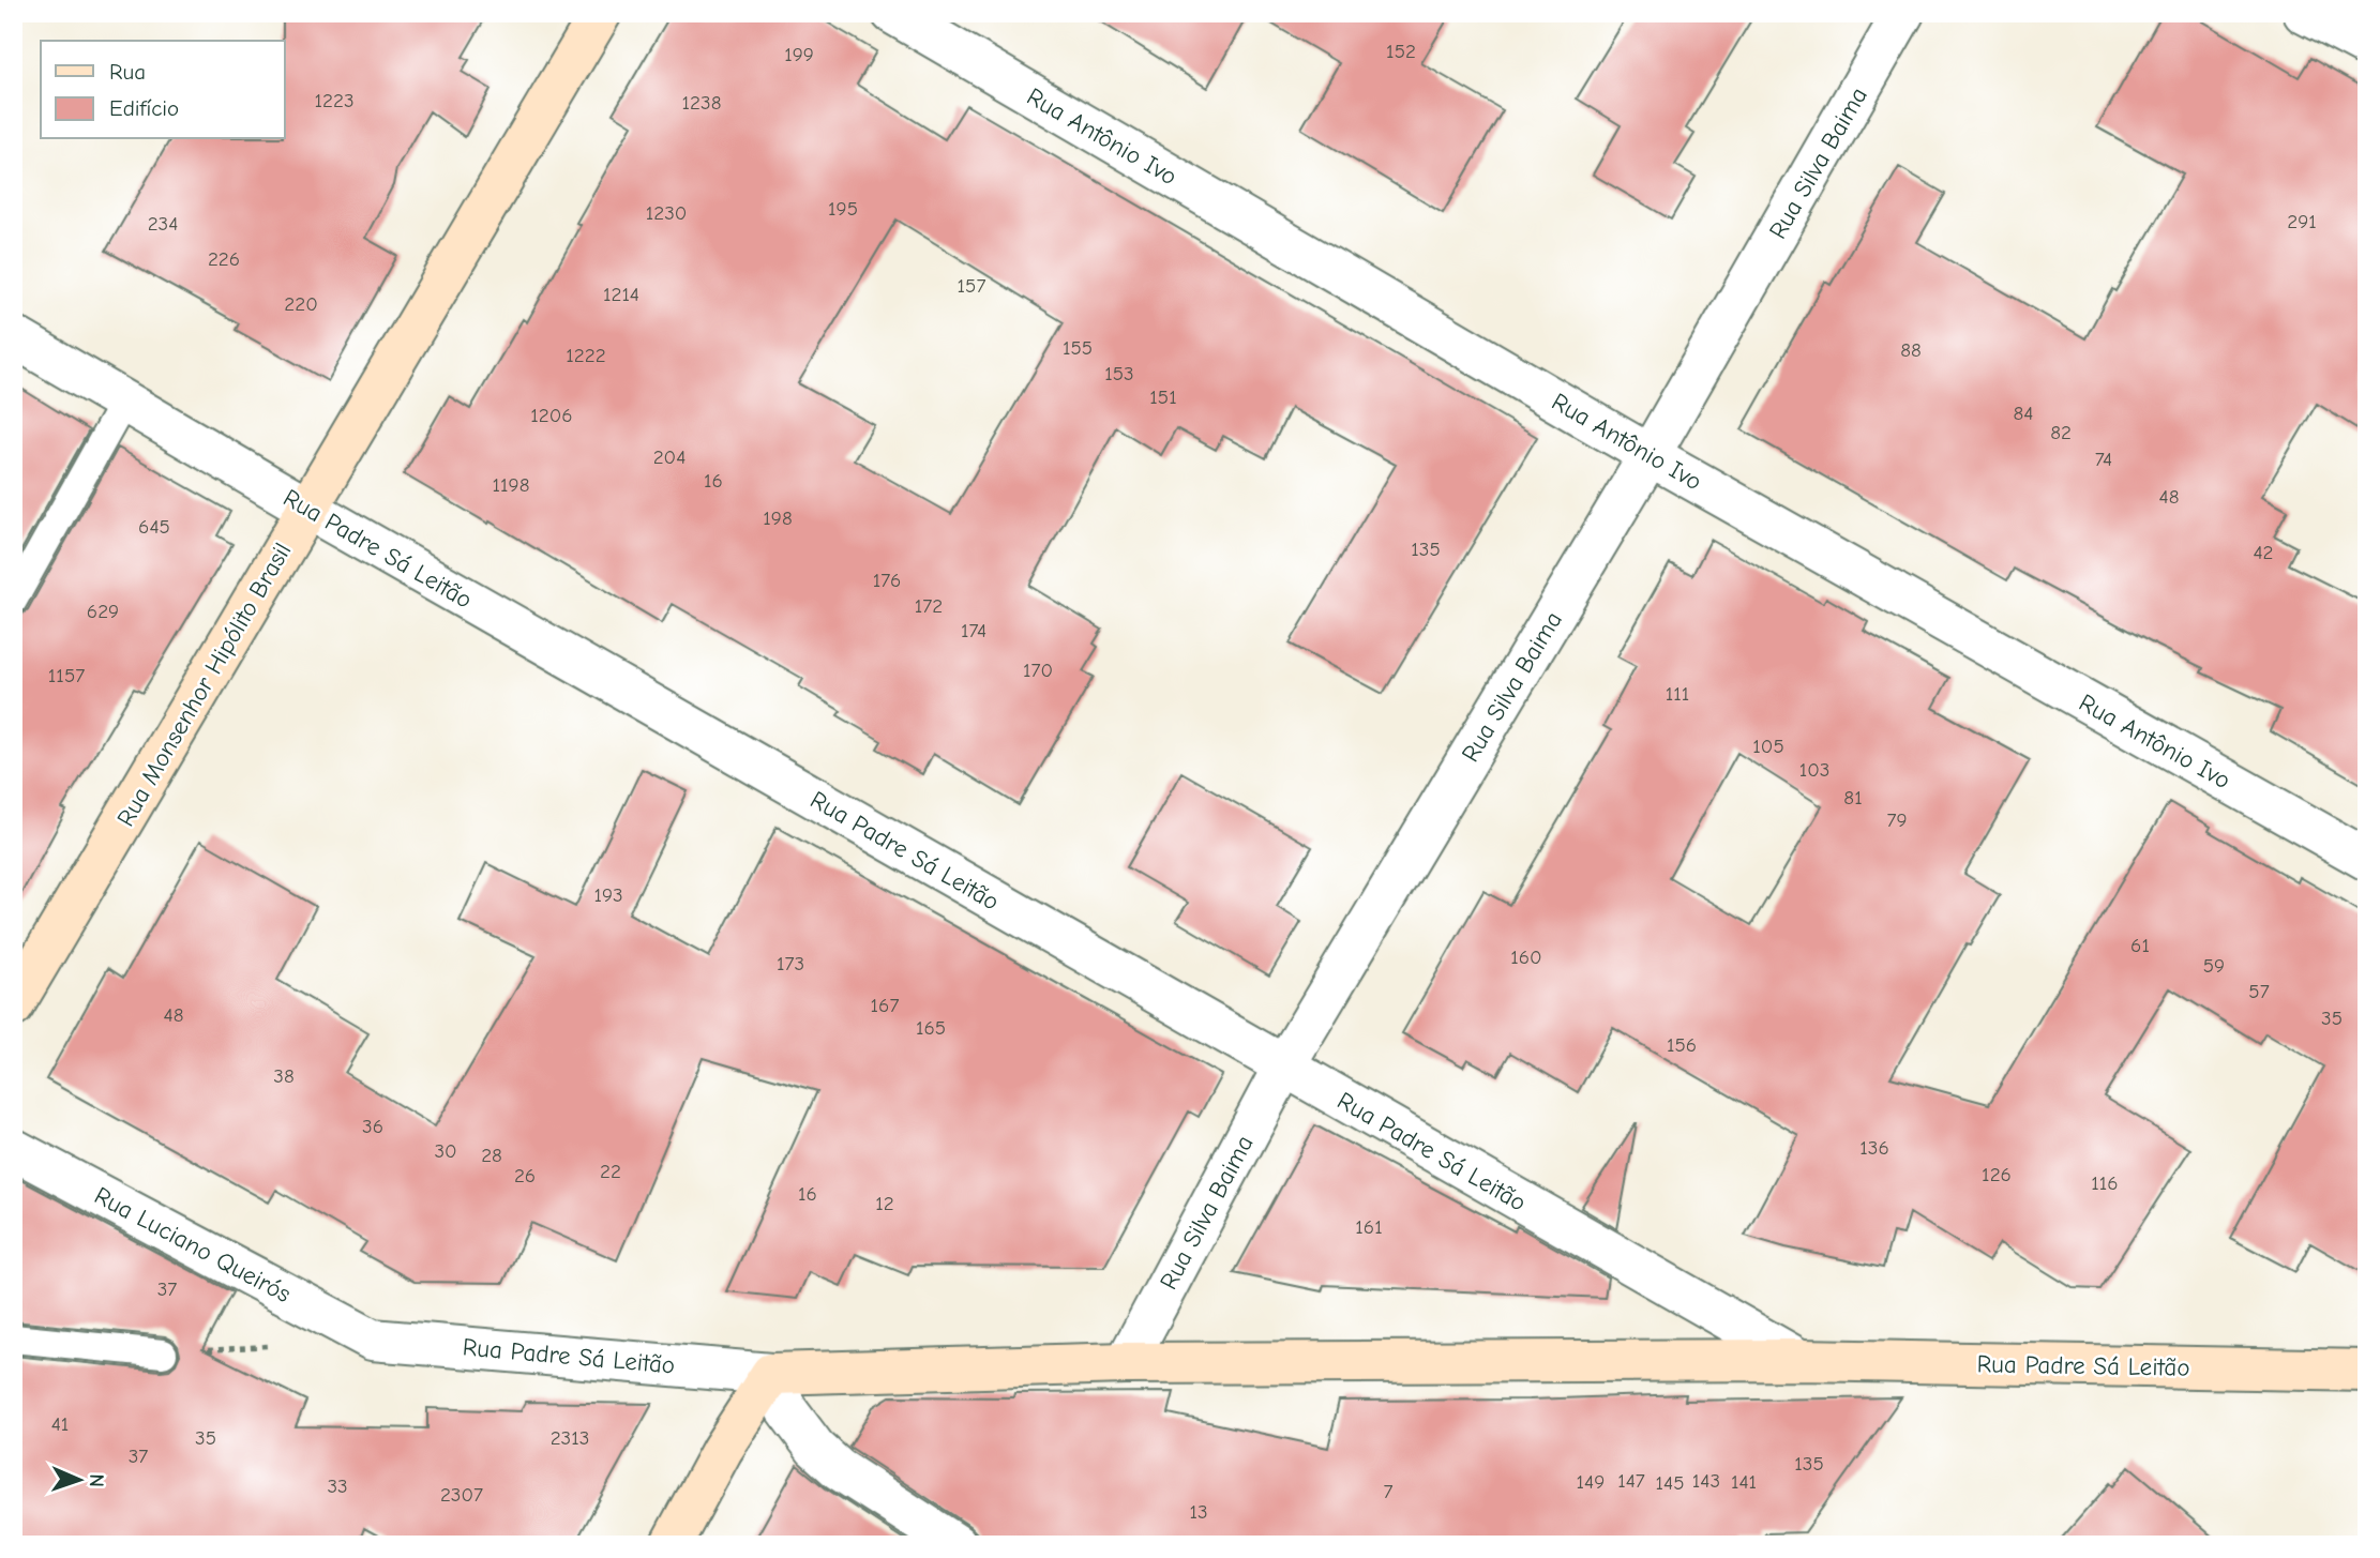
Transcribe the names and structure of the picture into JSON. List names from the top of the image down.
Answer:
{
  "streets": {
    "main road": ["Rua Padre Sá Leitão", "Rua Monsenhor Hipólito Brasil"],
    "street": ["Rua Antônio Ivo", "Rua Silva Baima", "Rua Luciano Queirós"]
  },
  "crossings": [
    ["Rua Antônio Ivo", "Rua Silva Baima"],
    ["Rua Silva Baima", "Rua Padre Sá Leitão"],
    ["Rua Padre Sá Leitão", "Rua Monsenhor Hipólito Brasil"],
    ["Rua Padre Sá Leitão", "Rua Luciano Queirós"]
  ],
  "house_numbers": [
    "152",
    "199",
    "1223",
    "1238",
    "195",
    "1230",
    "291",
    "234",
    "226",
    "157",
    "1214",
    "220",
    "155",
    "88",
    "1222",
    "153",
    "151",
    "84",
    "1206",
    "82",
    "204",
    "74",
    "16",
    "1198",
    "48",
    "198",
    "645",
    "135",
    "42",
    "176",
    "172",
    "629",
    "174",
    "170",
    "1157",
    "111",
    "105",
    "103",
    "81",
    "79",
    "193",
    "61",
    "160",
    "173",
    "59",
    "57",
    "167",
    "48",
    "35",
    "165",
    "156",
    "38",
    "36",
    "136",
    "30",
    "28",
    "22",
    "126",
    "26",
    "116",
    "16",
    "12",
    "161",
    "37",
    "41",
    "35",
    "2313",
    "37",
    "135",
    "147",
    "143",
    "149",
    "141",
    "145",
    "33",
    "7",
    "2307",
    "13"
  ],
  "legend": ["Rua", "Edifício"],
  "north": "right"
}
